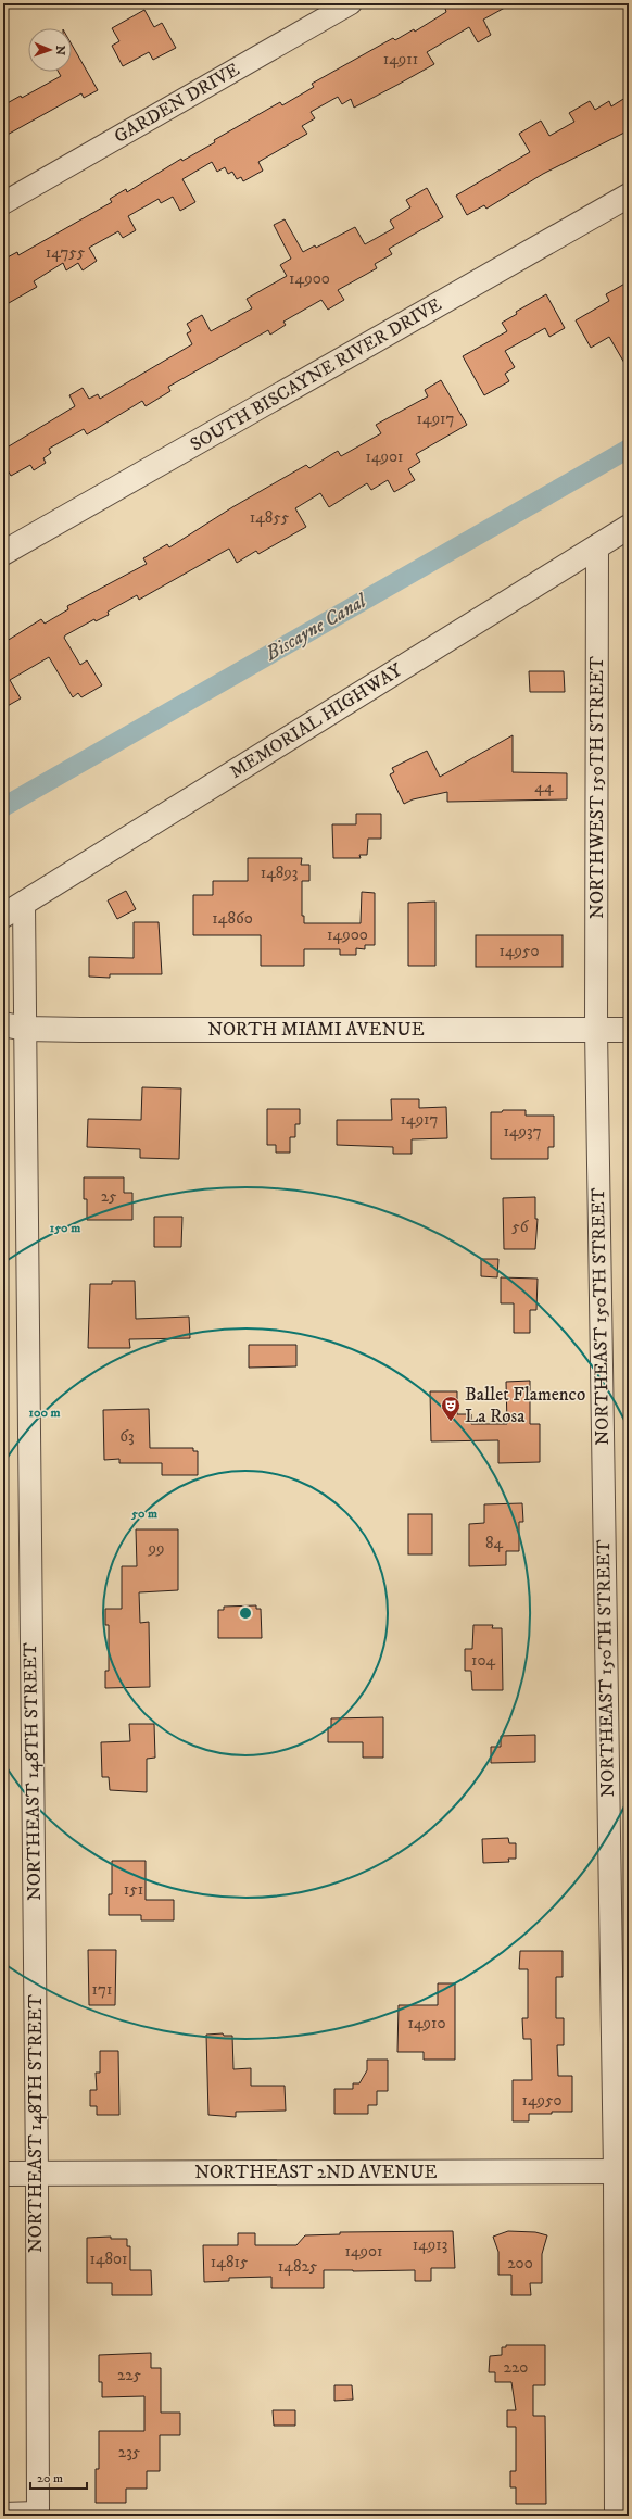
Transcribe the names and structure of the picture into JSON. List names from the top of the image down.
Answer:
{
  "streets": {
    "street": [
      "GARDEN DRIVE",
      "SOUTH BISCAYNE RIVER DRIVE",
      "MEMORIAL HIGHWAY",
      "NORTHWEST 150TH STREET",
      "NORTH MIAMI AVENUE",
      "NORTHEAST 150TH STREET",
      "NORTHEAST 148TH STREET",
      "NORTHEAST 2ND AVENUE"
    ]
  },
  "crossings": [
    ["MEMORIAL HIGHWAY", "NORTHWEST 150TH STREET"],
    ["MEMORIAL HIGHWAY", "NORTHEAST 148TH STREET"],
    ["NORTHWEST 150TH STREET", "NORTH MIAMI AVENUE"],
    ["NORTHWEST 150TH STREET", "NORTHEAST 150TH STREET"],
    ["NORTH MIAMI AVENUE", "NORTHEAST 150TH STREET"],
    ["NORTH MIAMI AVENUE", "NORTHEAST 148TH STREET"],
    ["NORTHEAST 150TH STREET", "NORTHEAST 2ND AVENUE"],
    ["NORTHEAST 148TH STREET", "NORTHEAST 2ND AVENUE"]
  ],
  "water": ["Biscayne Canal"],
  "places": {
    "theatre": ["Ballet Flamenco La Rosa"]
  },
  "house_numbers": [
    "14911",
    "14755",
    "14900",
    "14917",
    "14901",
    "14855",
    "44",
    "14893",
    "14860",
    "14900",
    "14950",
    "14917",
    "14937",
    "25",
    "56",
    "63",
    "84",
    "99",
    "104",
    "151",
    "171",
    "14910",
    "14950",
    "14913",
    "14901",
    "14801",
    "14815",
    "200",
    "14825",
    "220",
    "225",
    "235"
  ],
  "scale_bar": "20 m",
  "north": "right",
  "rings": ["150 m", "100 m", "50 m"]
}
